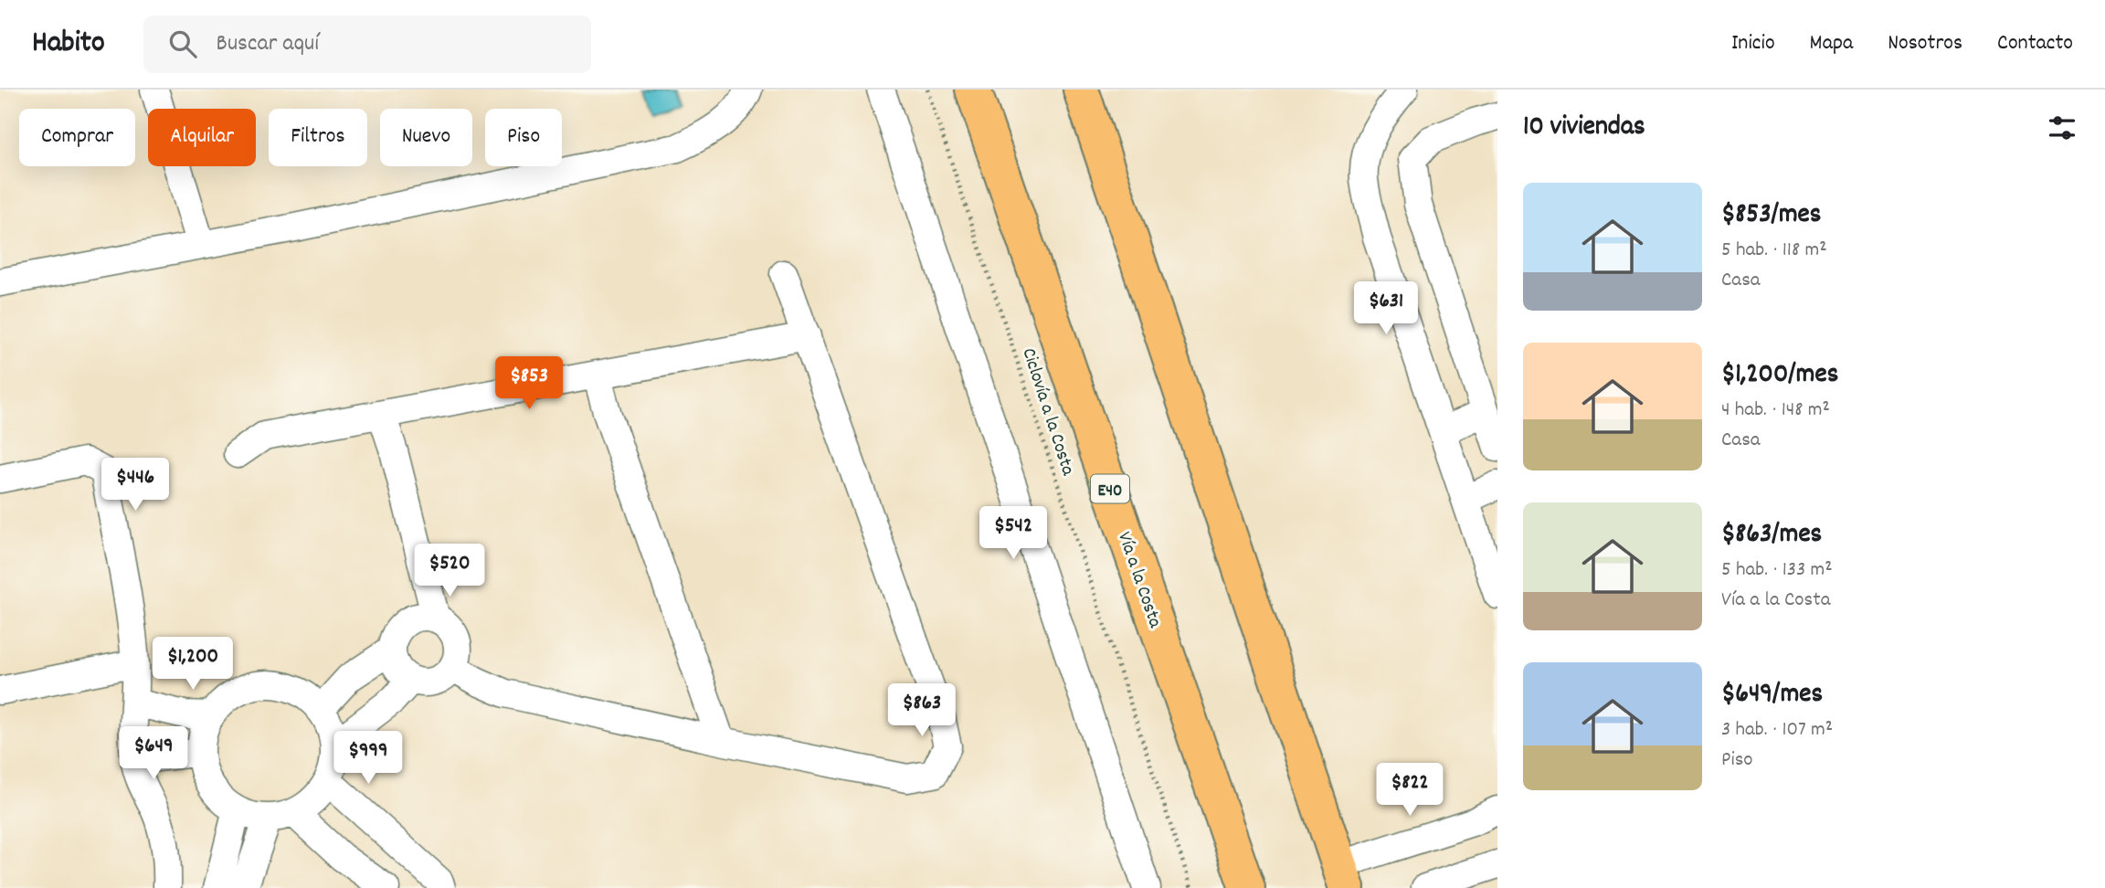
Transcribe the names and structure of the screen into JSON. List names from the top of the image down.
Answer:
{
  "streets": {
    "highway": ["E40", "Vía a la Costa"],
    "path": ["Ciclovía a la Costa"]
  },
  "page": {
    "header": "Habito",
    "search": "Buscar aquí",
    "nav": [
      "Inicio",
      "Mapa",
      "Nosotros",
      "Contacto"
    ],
    "heading": "10 viviendas",
    "chip": [
      "Comprar",
      "Alquilar",
      "Filtros",
      "Nuevo",
      "Piso"
    ],
    "list": [
      {
        "name": "$853/mes",
        "note": "5 hab. · 118 m² · Casa"
      },
      {
        "name": "$1,200/mes",
        "note": "4 hab. · 148 m² · Casa"
      },
      {
        "name": "$863/mes",
        "note": "5 hab. · 133 m² · Vía a la Costa"
      },
      {
        "name": "$649/mes",
        "note": "3 hab. · 107 m² · Piso"
      }
    ],
    "price": [
      "$631",
      "$853",
      "$446",
      "$542",
      "$520",
      "$1,200",
      "$863",
      "$649",
      "$999",
      "$822"
    ]
  }
}
